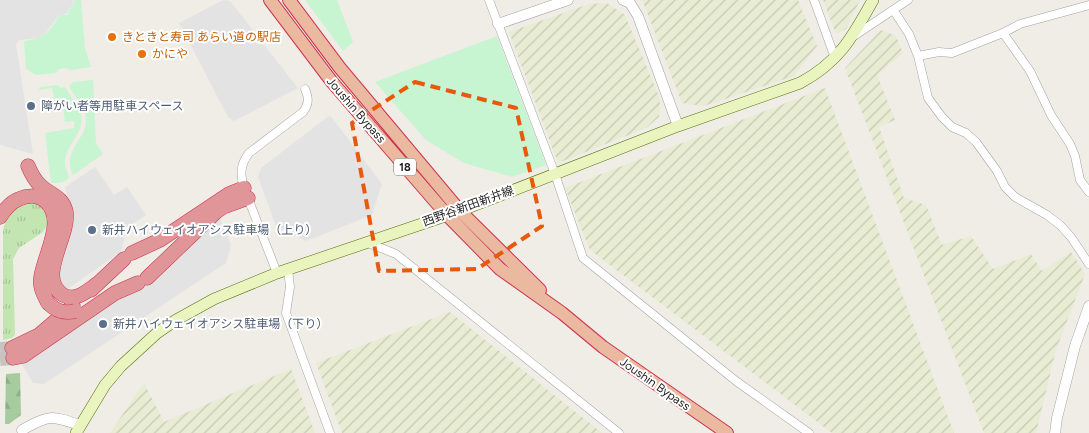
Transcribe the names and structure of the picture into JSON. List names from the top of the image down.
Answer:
{
  "streets": {
    "highway": ["Joushin Bypass", "18"],
    "main road": ["西野谷新田新井線"]
  },
  "crossings": [
    ["Joushin Bypass", "西野谷新田新井線"]
  ],
  "places": [
    "きときと寿司 あらい道の駅店",
    "かにや",
    "障がい者等用駐車スペース",
    "新井ハイウェイオアシス駐車場（上り）",
    "新井ハイウェイオアシス駐車場（下り）"
  ]
}
